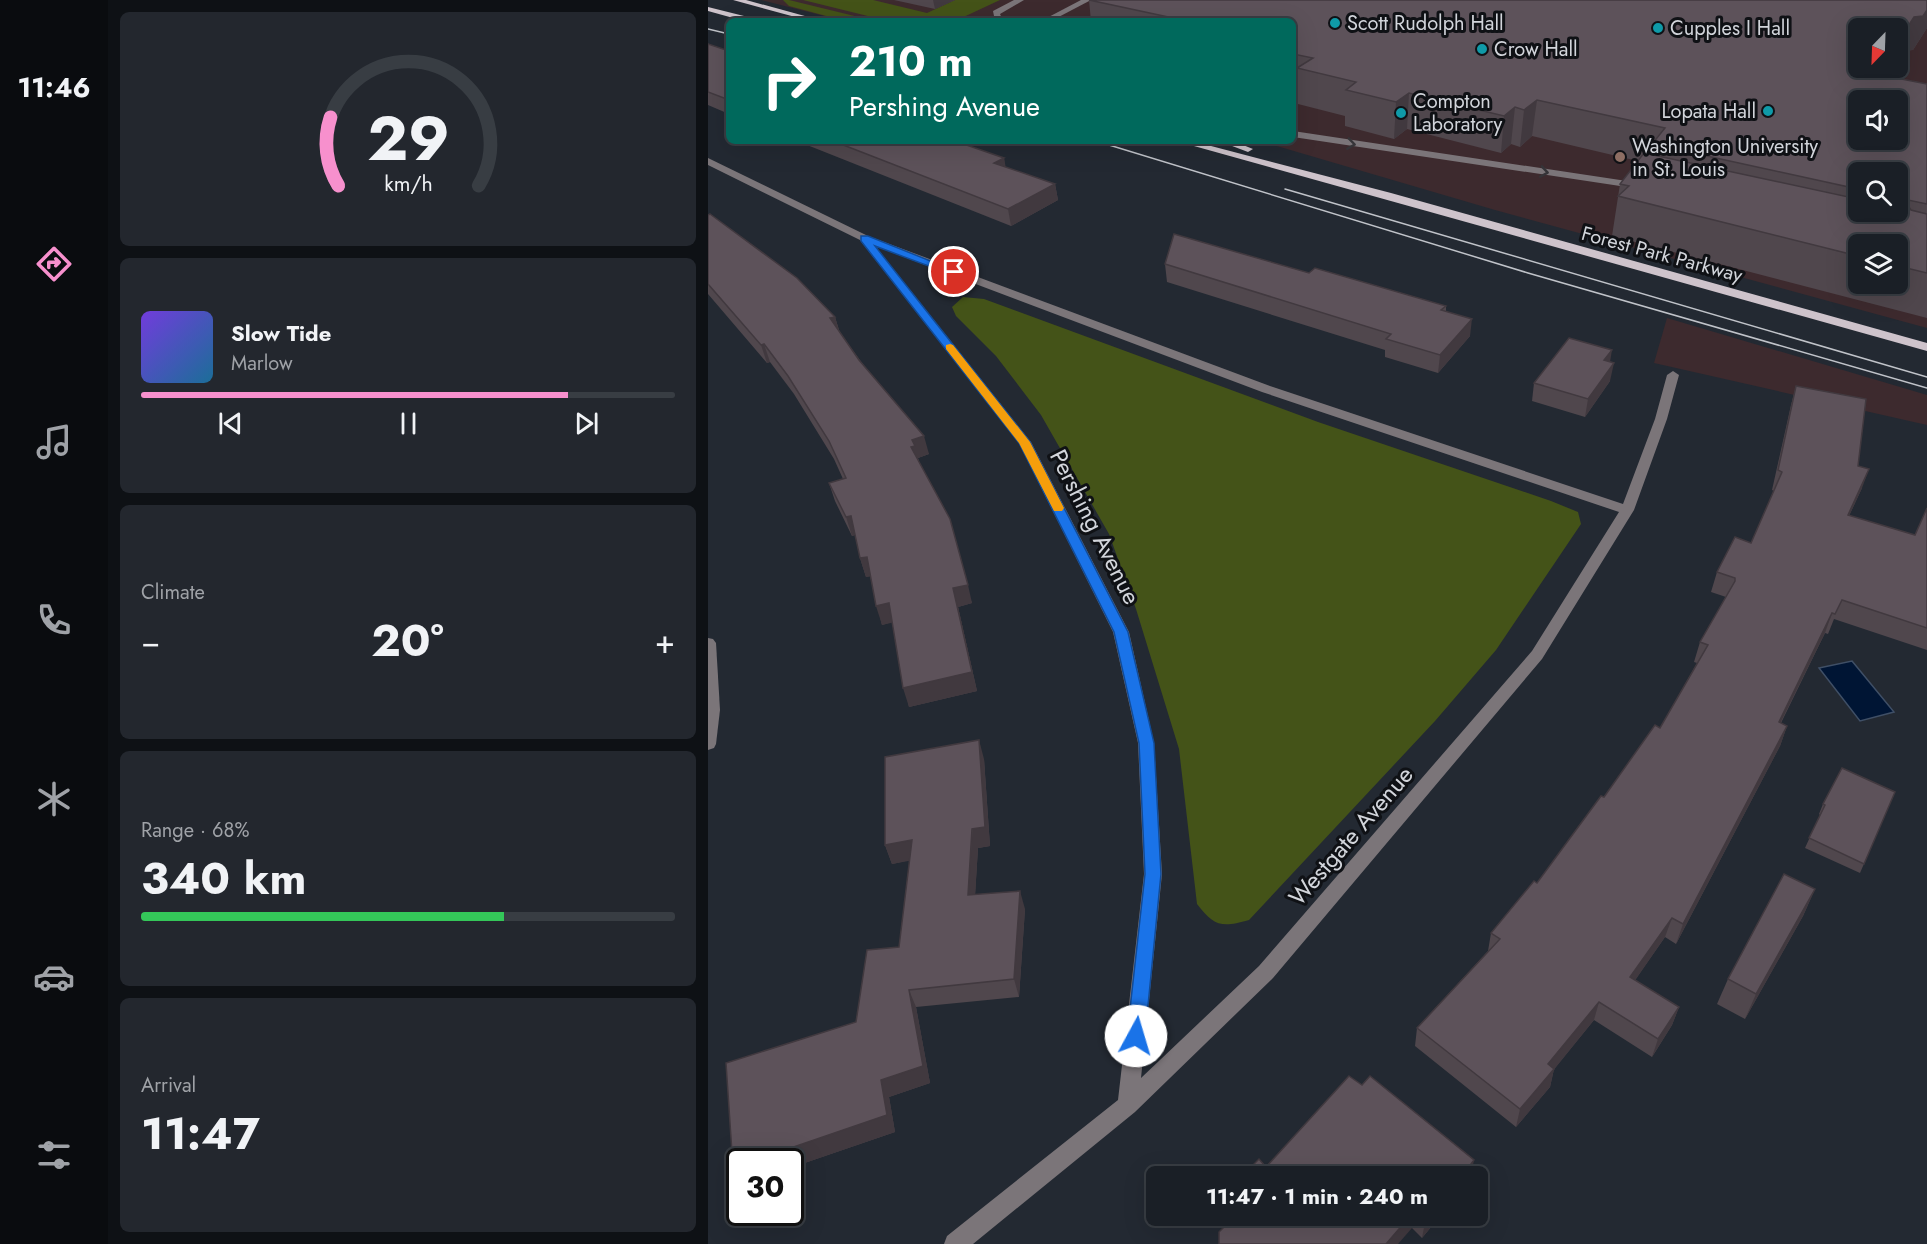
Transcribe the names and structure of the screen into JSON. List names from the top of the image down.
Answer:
{
  "streets": {
    "main road": ["Forest Park Parkway"],
    "street": ["Pershing Avenue", "Westgate Avenue"]
  },
  "crossings": [
    ["Pershing Avenue", "Westgate Avenue"]
  ],
  "places": [
    "Scott Rudolph Hall",
    "Cupples I Hall",
    "Crow Hall",
    "Lopata Hall",
    "Compton Laboratory",
    "Washington University in St. Louis"
  ],
  "north": "bottom left",
  "page": {
    "tabs": "11:46",
    "turn": ["210 m", "Pershing Avenue"],
    "song": ["Slow Tide", "Marlow"],
    "tile": [
      "Climate",
      ["Range · 68%", "340 km"],
      ["Arrival", "11:47"]
    ],
    "heat": ["−", "20°", "+"],
    "limit": "30",
    "trip": "11:47 · 1 min · 240 m",
    "gauge": ["29", "km/h"]
  }
}
